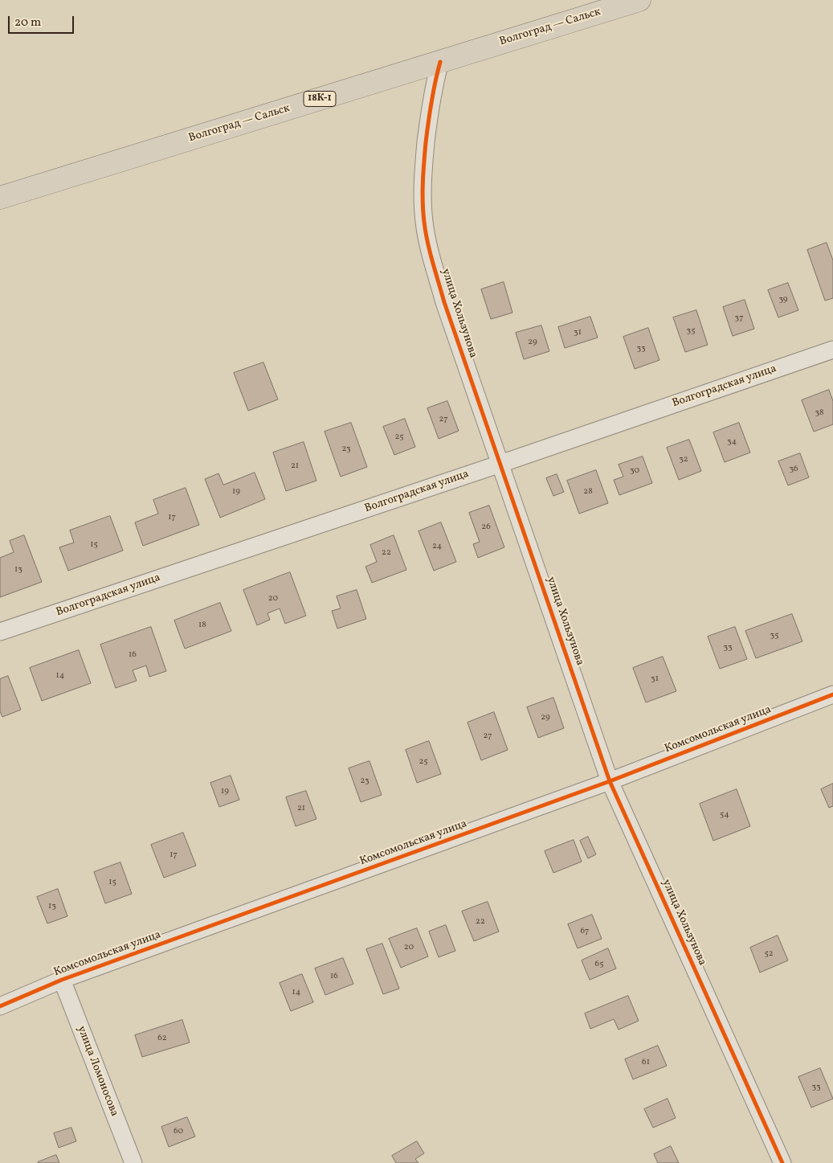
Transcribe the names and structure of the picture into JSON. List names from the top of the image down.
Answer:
{
  "streets": {
    "main road": ["Волгоград — Сальск", "18К-1"],
    "street": [
      "улица Хользунова",
      "Волгоградская улица",
      "Комсомольская улица",
      "улица Ломоносова"
    ]
  },
  "crossings": [
    ["Волгоград — Сальск", "улица Хользунова"],
    ["улица Хользунова", "Волгоградская улица"],
    ["улица Хользунова", "Комсомольская улица"],
    ["Комсомольская улица", "улица Ломоносова"]
  ],
  "house_numbers": [
    "39",
    "37",
    "35",
    "31",
    "29",
    "33",
    "38",
    "27",
    "25",
    "34",
    "23",
    "32",
    "21",
    "36",
    "30",
    "19",
    "28",
    "17",
    "26",
    "15",
    "24",
    "22",
    "13",
    "20",
    "18",
    "35",
    "33",
    "16",
    "14",
    "31",
    "29",
    "27",
    "25",
    "23",
    "19",
    "21",
    "54",
    "17",
    "15",
    "13",
    "22",
    "67",
    "20",
    "52",
    "65",
    "16",
    "14",
    "62",
    "61",
    "33",
    "60"
  ],
  "scale_bar": "20 m"
}
